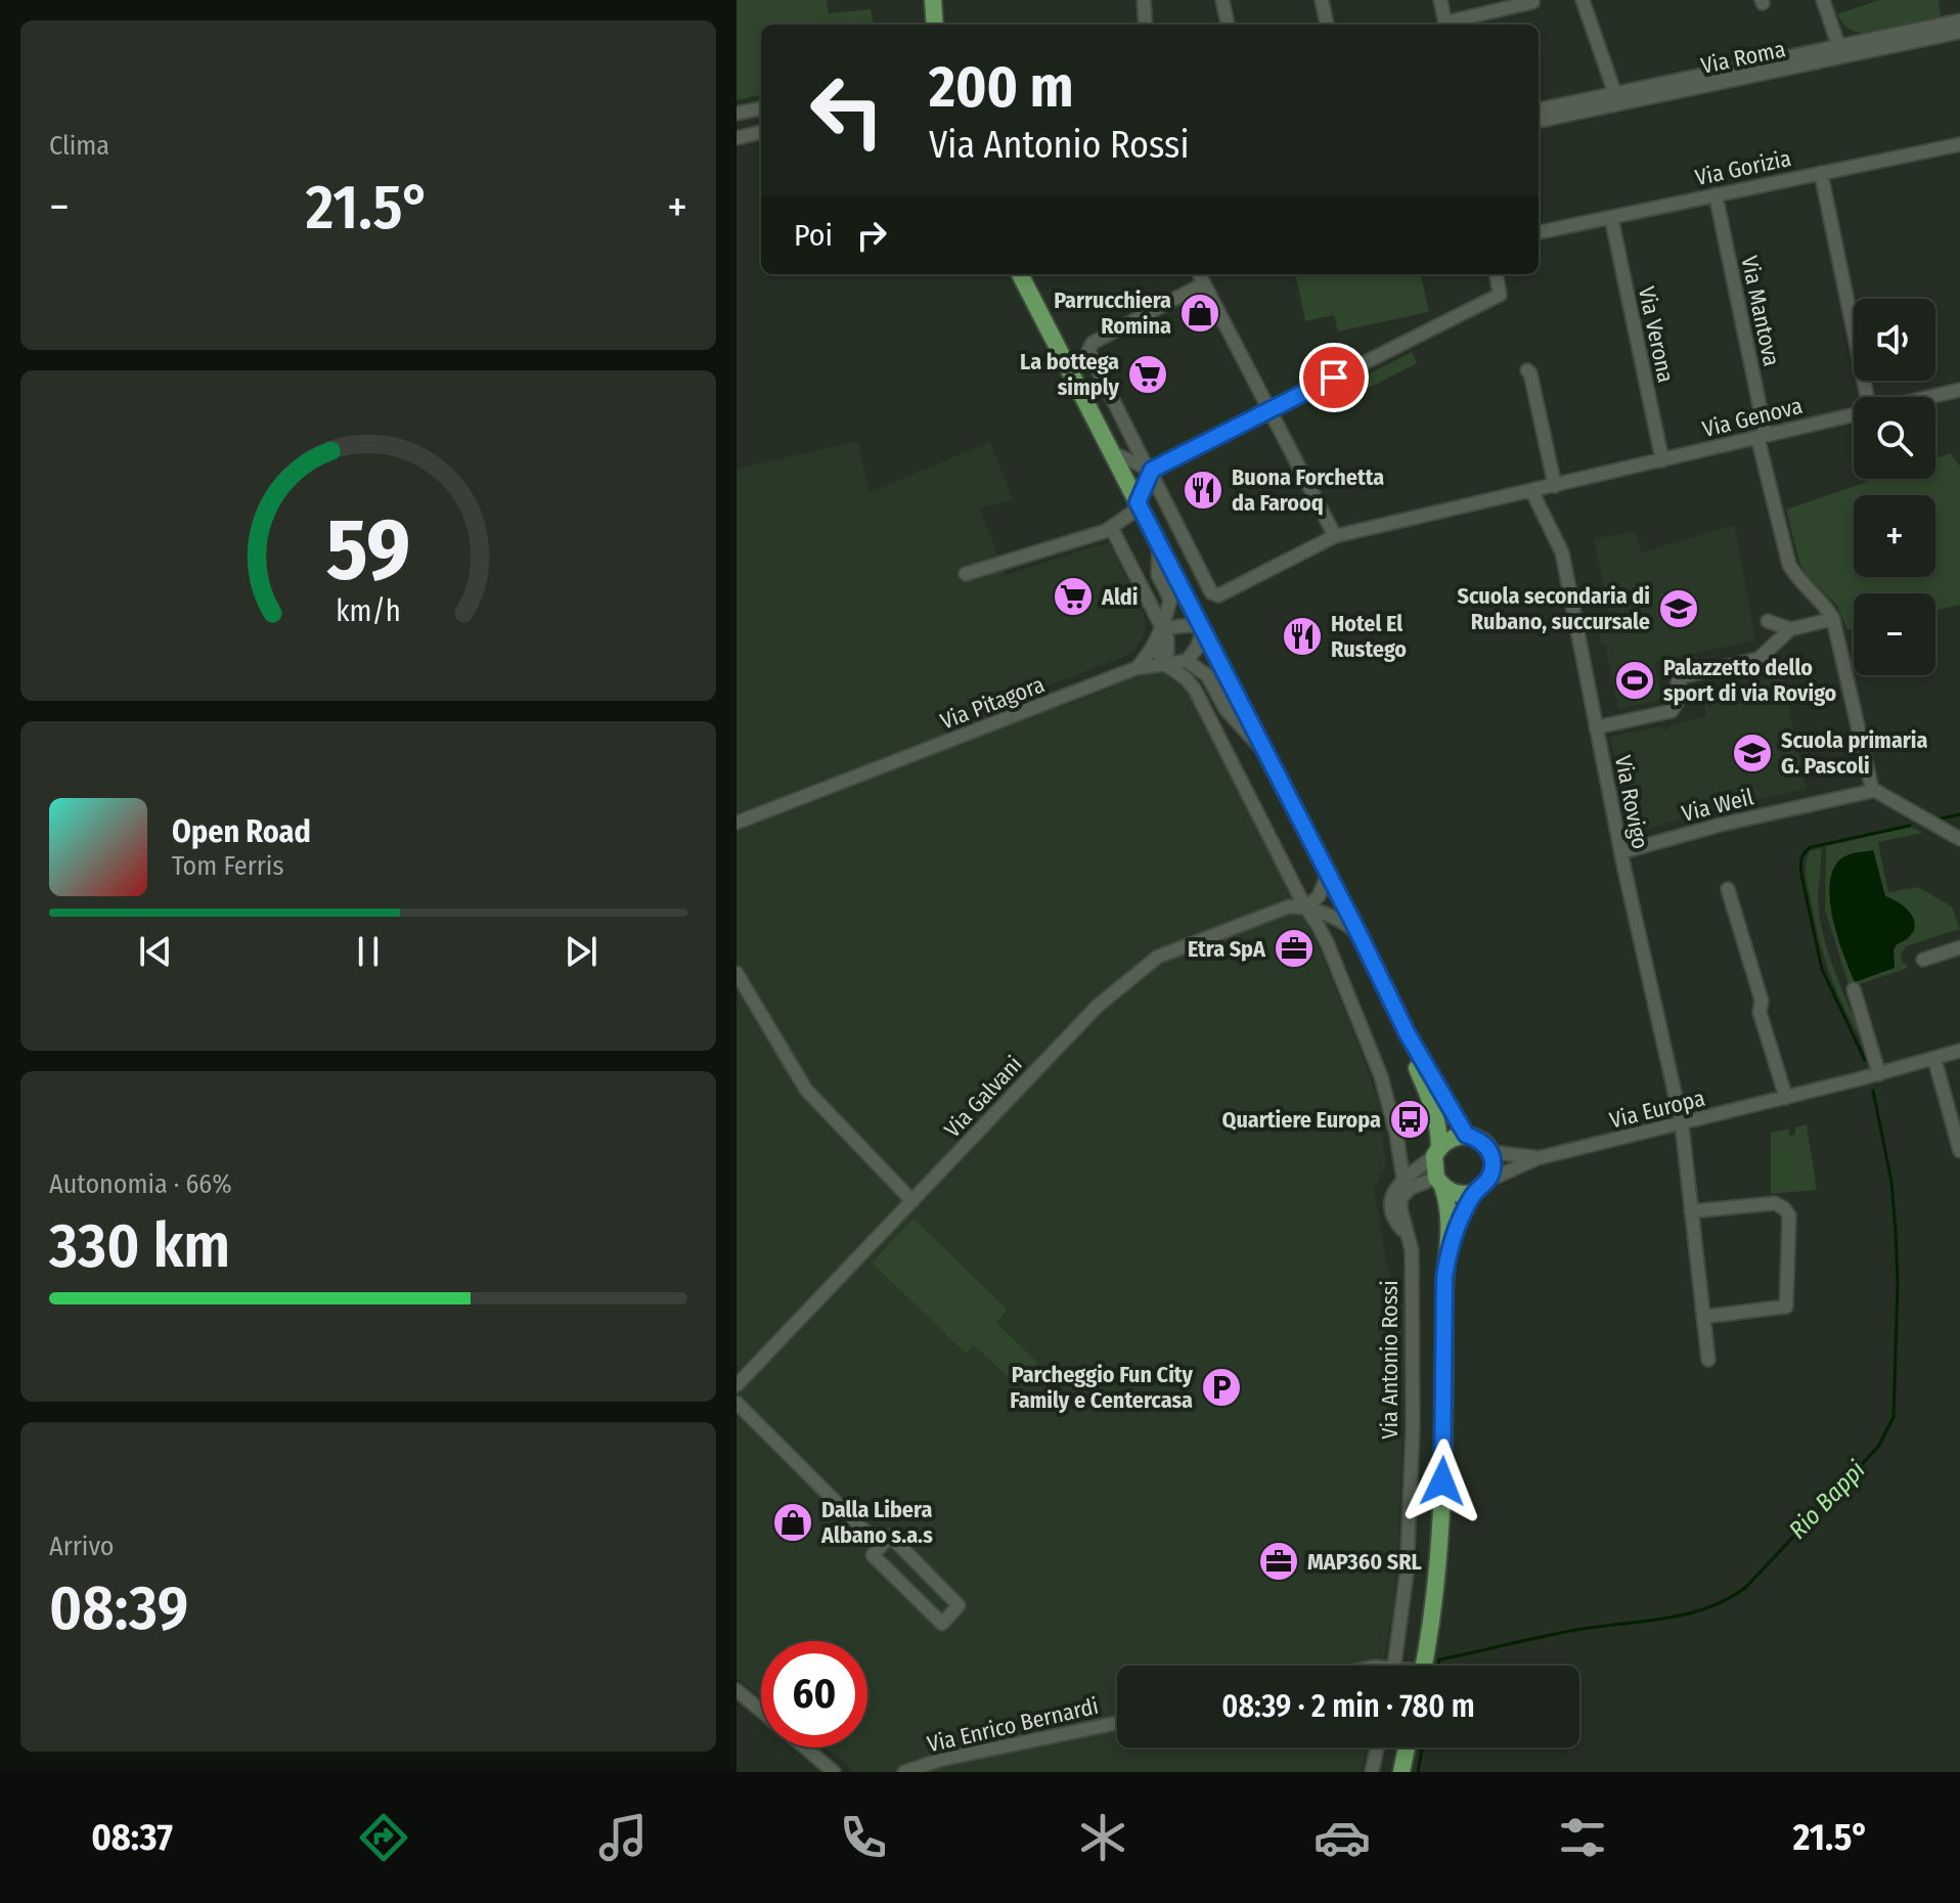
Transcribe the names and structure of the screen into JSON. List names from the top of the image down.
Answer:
{
  "streets": {
    "street": [
      "Via Roma",
      "Via Gorizia",
      "Via Mantova",
      "Via Verona",
      "Via Genova",
      "Via Pitagora",
      "Via Rovigo",
      "Via Weil",
      "Via Galvani",
      "Via Europa",
      "Via Antonio Rossi",
      "Via Enrico Bernardi"
    ]
  },
  "crossings": [
    ["Via Gorizia", "Via Mantova"],
    ["Via Gorizia", "Via Verona"],
    ["Via Mantova", "Via Genova"],
    ["Via Verona", "Via Genova"],
    ["Via Genova", "Via Rovigo"],
    ["Via Pitagora", "Via Antonio Rossi"],
    ["Via Rovigo", "Via Weil"],
    ["Via Rovigo", "Via Europa"],
    ["Via Galvani", "Via Antonio Rossi"],
    ["Via Europa", "Via Antonio Rossi"]
  ],
  "water": ["Rio Bappi"],
  "places": {
    "shop": ["Parrucchiera Romina", "Dalla Libera Albano s.a.s"],
    "supermarket": ["La bottega simply", "Aldi"],
    "restaurant": ["Buona Forchetta da Farooq", "Hotel El Rustego"],
    "school or university": ["Scuola secondaria di Rubano, succursale", "Scuola primaria G. Pascoli"],
    "sports": ["Palazzetto dello sport di via Rovigo"],
    "office": ["Etra SpA", "MAP360 SRL"],
    "bus stop": ["Quartiere Europa"],
    "parking": ["Parcheggio Fun City Family e Centercasa"]
  },
  "page": {
    "tile": [
      "Clima",
      ["Autonomia · 66%", "330 km"],
      ["Arrivo", "08:39"]
    ],
    "turn": ["200 m", "Via Antonio Rossi"],
    "heat": ["−", "21.5°", "+"],
    "then": "Poi",
    "map_buttons": ["+", "−"],
    "song": ["Open Road", "Tom Ferris"],
    "limit": "60",
    "trip": "08:39 · 2 min · 780 m",
    "tabs": ["08:37", "21.5°"],
    "gauge": ["59", "km/h"]
  }
}
